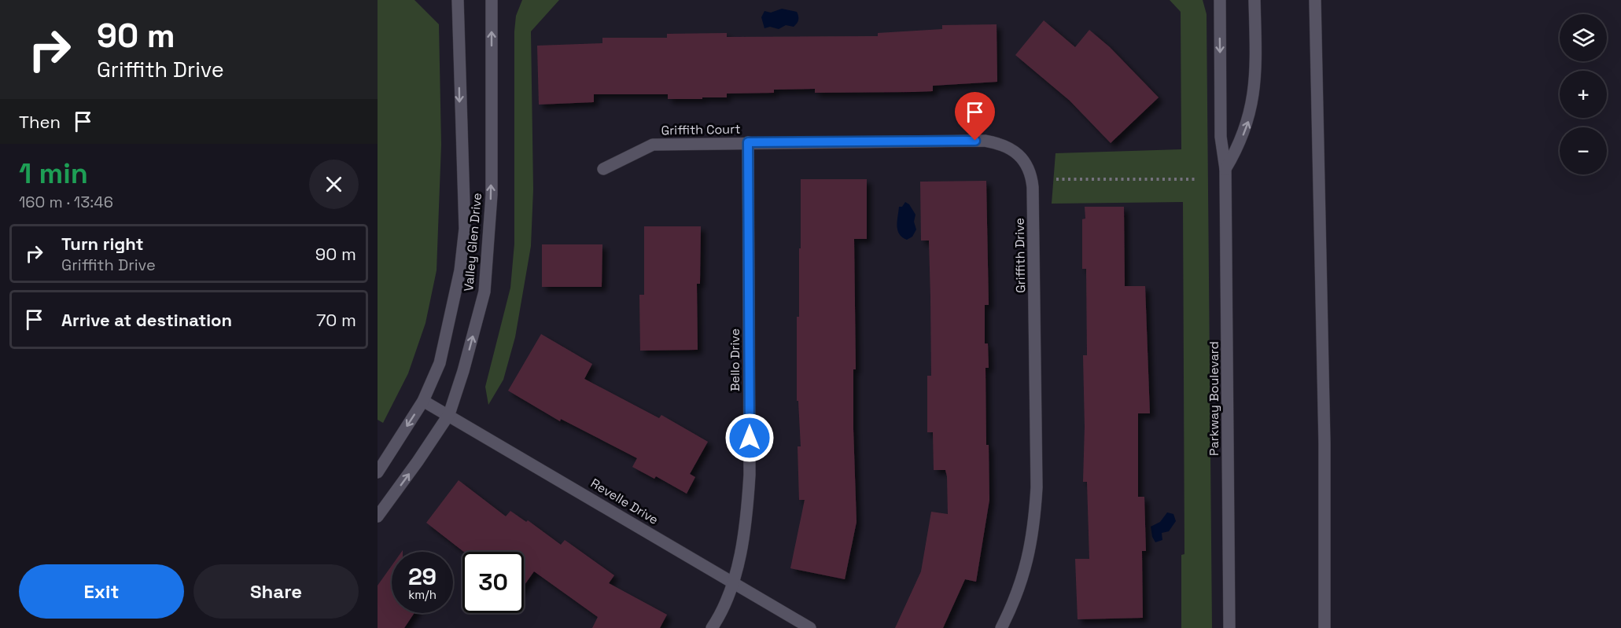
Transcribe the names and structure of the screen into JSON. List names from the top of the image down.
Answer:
{
  "streets": {
    "street": [
      "Griffith Court",
      "Valley Glen Drive",
      "Griffith Drive",
      "Bello Drive",
      "Parkway Boulevard",
      "Revelle Drive"
    ]
  },
  "crossings": [
    ["Griffith Court", "Griffith Drive"],
    ["Griffith Court", "Bello Drive"],
    ["Valley Glen Drive", "Revelle Drive"],
    ["Griffith Drive", "Bello Drive"],
    ["Bello Drive", "Revelle Drive"]
  ],
  "page": {
    "turn": ["90 m", "Griffith Drive"],
    "map_buttons": ["+", "−"],
    "then": "Then",
    "heading": ["1 min", "160 m · 13:46"],
    "list": [
      {
        "name": "Turn right",
        "note": "Griffith Drive",
        "value": "90 m"
      },
      {
        "name": "Arrive at destination",
        "value": "70 m"
      }
    ],
    "speed": "29 km/h",
    "limit": "30",
    "buttons": ["Exit", "Share"]
  }
}
